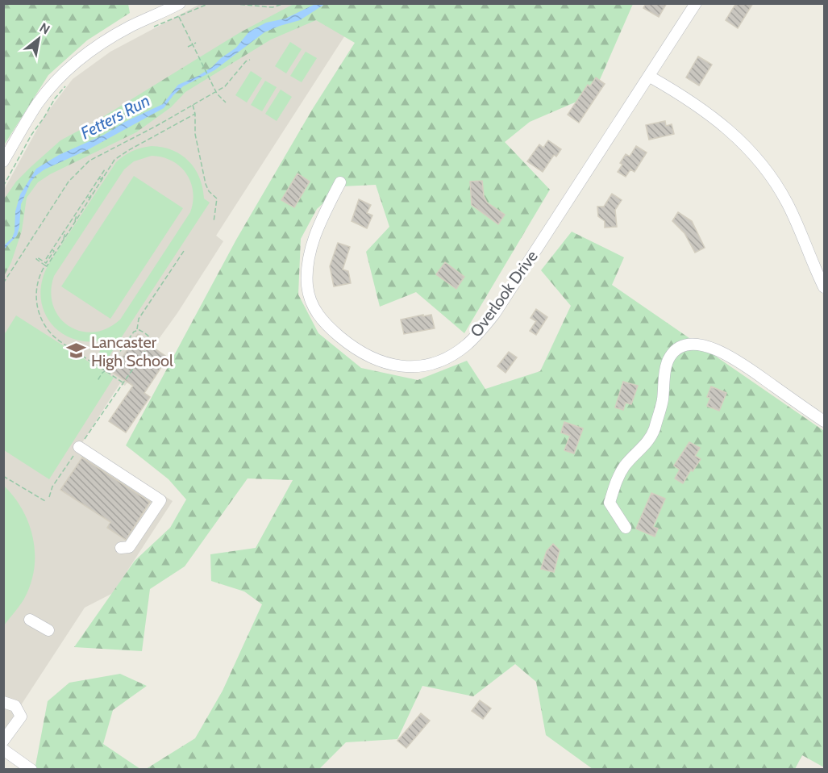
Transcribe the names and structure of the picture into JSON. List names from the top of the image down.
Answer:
{
  "streets": {
    "street": ["Overlook Drive"]
  },
  "water": ["Fetters Run"],
  "places": {
    "school or university": ["Lancaster High School"]
  },
  "north": "top right"
}
